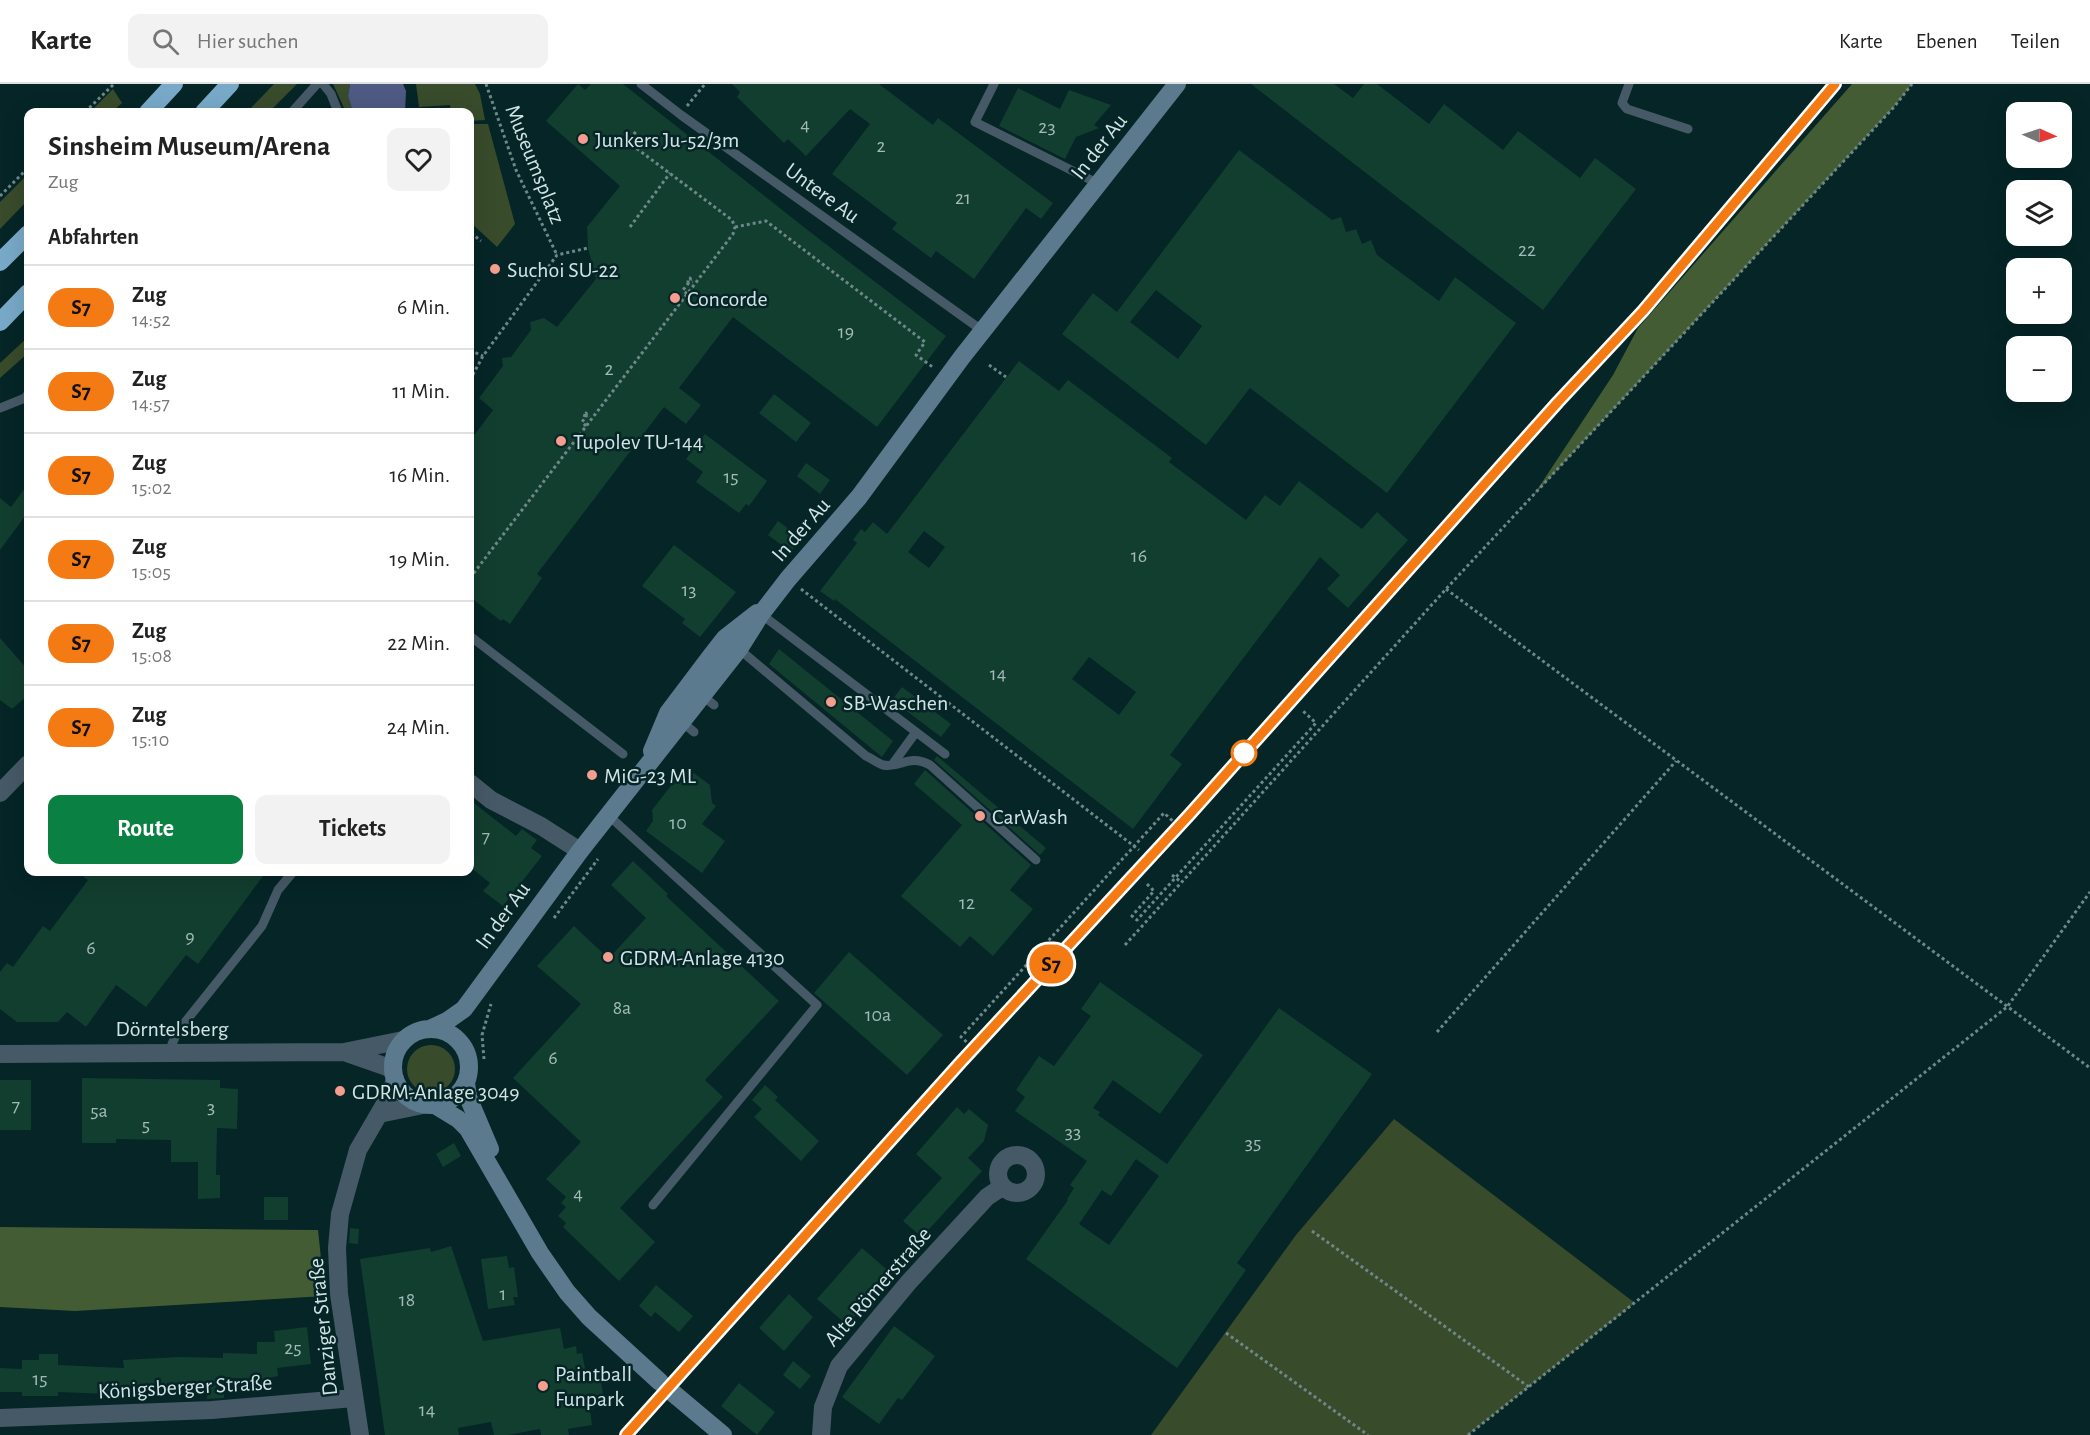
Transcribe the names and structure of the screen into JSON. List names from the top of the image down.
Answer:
{
  "streets": {
    "street": [
      "In der Au",
      "Dörntelsberg",
      "Alte Römerstraße",
      "Danziger Straße",
      "Königsberger Straße"
    ],
    "lane": ["Untere Au"],
    "path": ["Museumsplatz"]
  },
  "crossings": [
    ["In der Au", "Untere Au"],
    ["In der Au", "Dörntelsberg"],
    ["In der Au", "Danziger Straße"],
    ["Dörntelsberg", "Danziger Straße"],
    ["Danziger Straße", "Königsberger Straße"]
  ],
  "places": [
    "Junkers Ju-52/3m",
    "Suchoi SU-22",
    "Concorde",
    "Tupolev TU-144",
    "SB-Waschen",
    "MiG-23 ML",
    "CarWash",
    "GDRM-Anlage 4130",
    "GDRM-Anlage 3049",
    "Paintball Funpark"
  ],
  "house_numbers": [
    "4",
    "23",
    "2",
    "21",
    "22",
    "19",
    "2",
    "15",
    "16",
    "13",
    "14",
    "10",
    "7",
    "12",
    "9",
    "6",
    "8a",
    "10a",
    "6",
    "7",
    "3",
    "5a",
    "5",
    "33",
    "35",
    "4",
    "1",
    "18",
    "25",
    "15",
    "14"
  ],
  "north": "right",
  "page": {
    "header": "Karte",
    "search": "Hier suchen",
    "nav": ["Karte", "Ebenen", "Teilen"],
    "on_map": "S7",
    "map_buttons": ["+", "−"],
    "heading": [
      ["Sinsheim Museum/Arena", "Zug"],
      "Abfahrten"
    ],
    "list": [
      {
        "mark": "S7",
        "name": "Zug",
        "note": "14:52",
        "value": "6 Min."
      },
      {
        "mark": "S7",
        "name": "Zug",
        "note": "14:57",
        "value": "11 Min."
      },
      {
        "mark": "S7",
        "name": "Zug",
        "note": "15:02",
        "value": "16 Min."
      },
      {
        "mark": "S7",
        "name": "Zug",
        "note": "15:05",
        "value": "19 Min."
      },
      {
        "mark": "S7",
        "name": "Zug",
        "note": "15:08",
        "value": "22 Min."
      },
      {
        "mark": "S7",
        "name": "Zug",
        "note": "15:10",
        "value": "24 Min."
      }
    ],
    "buttons": ["Route", "Tickets"]
  }
}
